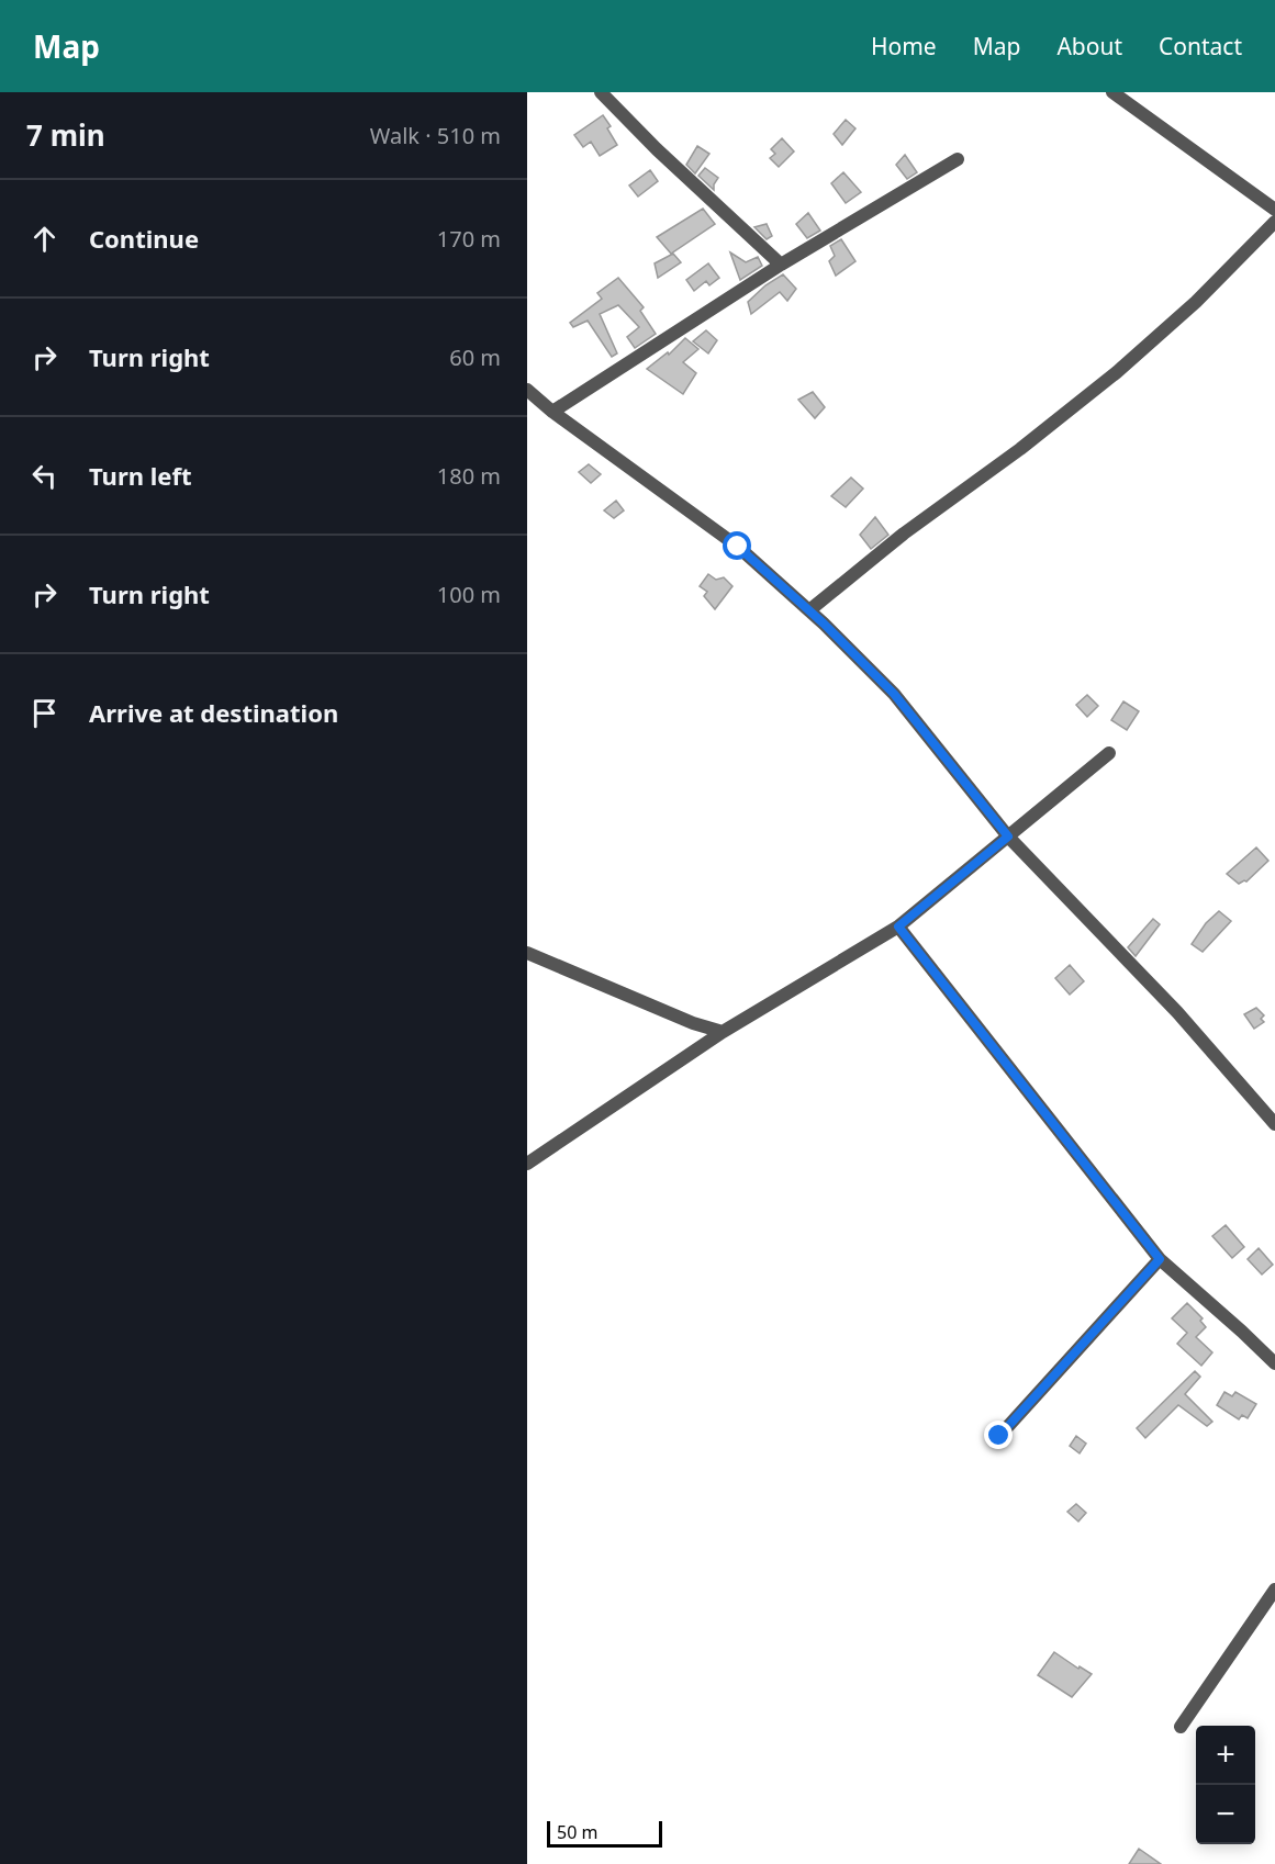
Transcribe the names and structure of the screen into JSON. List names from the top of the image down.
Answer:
{
  "scale_bar": "50 m",
  "page": {
    "header": "Map",
    "nav": [
      "Home",
      "Map",
      "About",
      "Contact"
    ],
    "heading": ["7 min", "Walk · 510 m"],
    "list": [
      ["Continue", "170 m"],
      ["Turn right", "60 m"],
      ["Turn left", "180 m"],
      ["Turn right", "100 m"],
      "Arrive at destination"
    ],
    "map_buttons": ["+", "−"],
    "scale": "50 m"
  }
}
